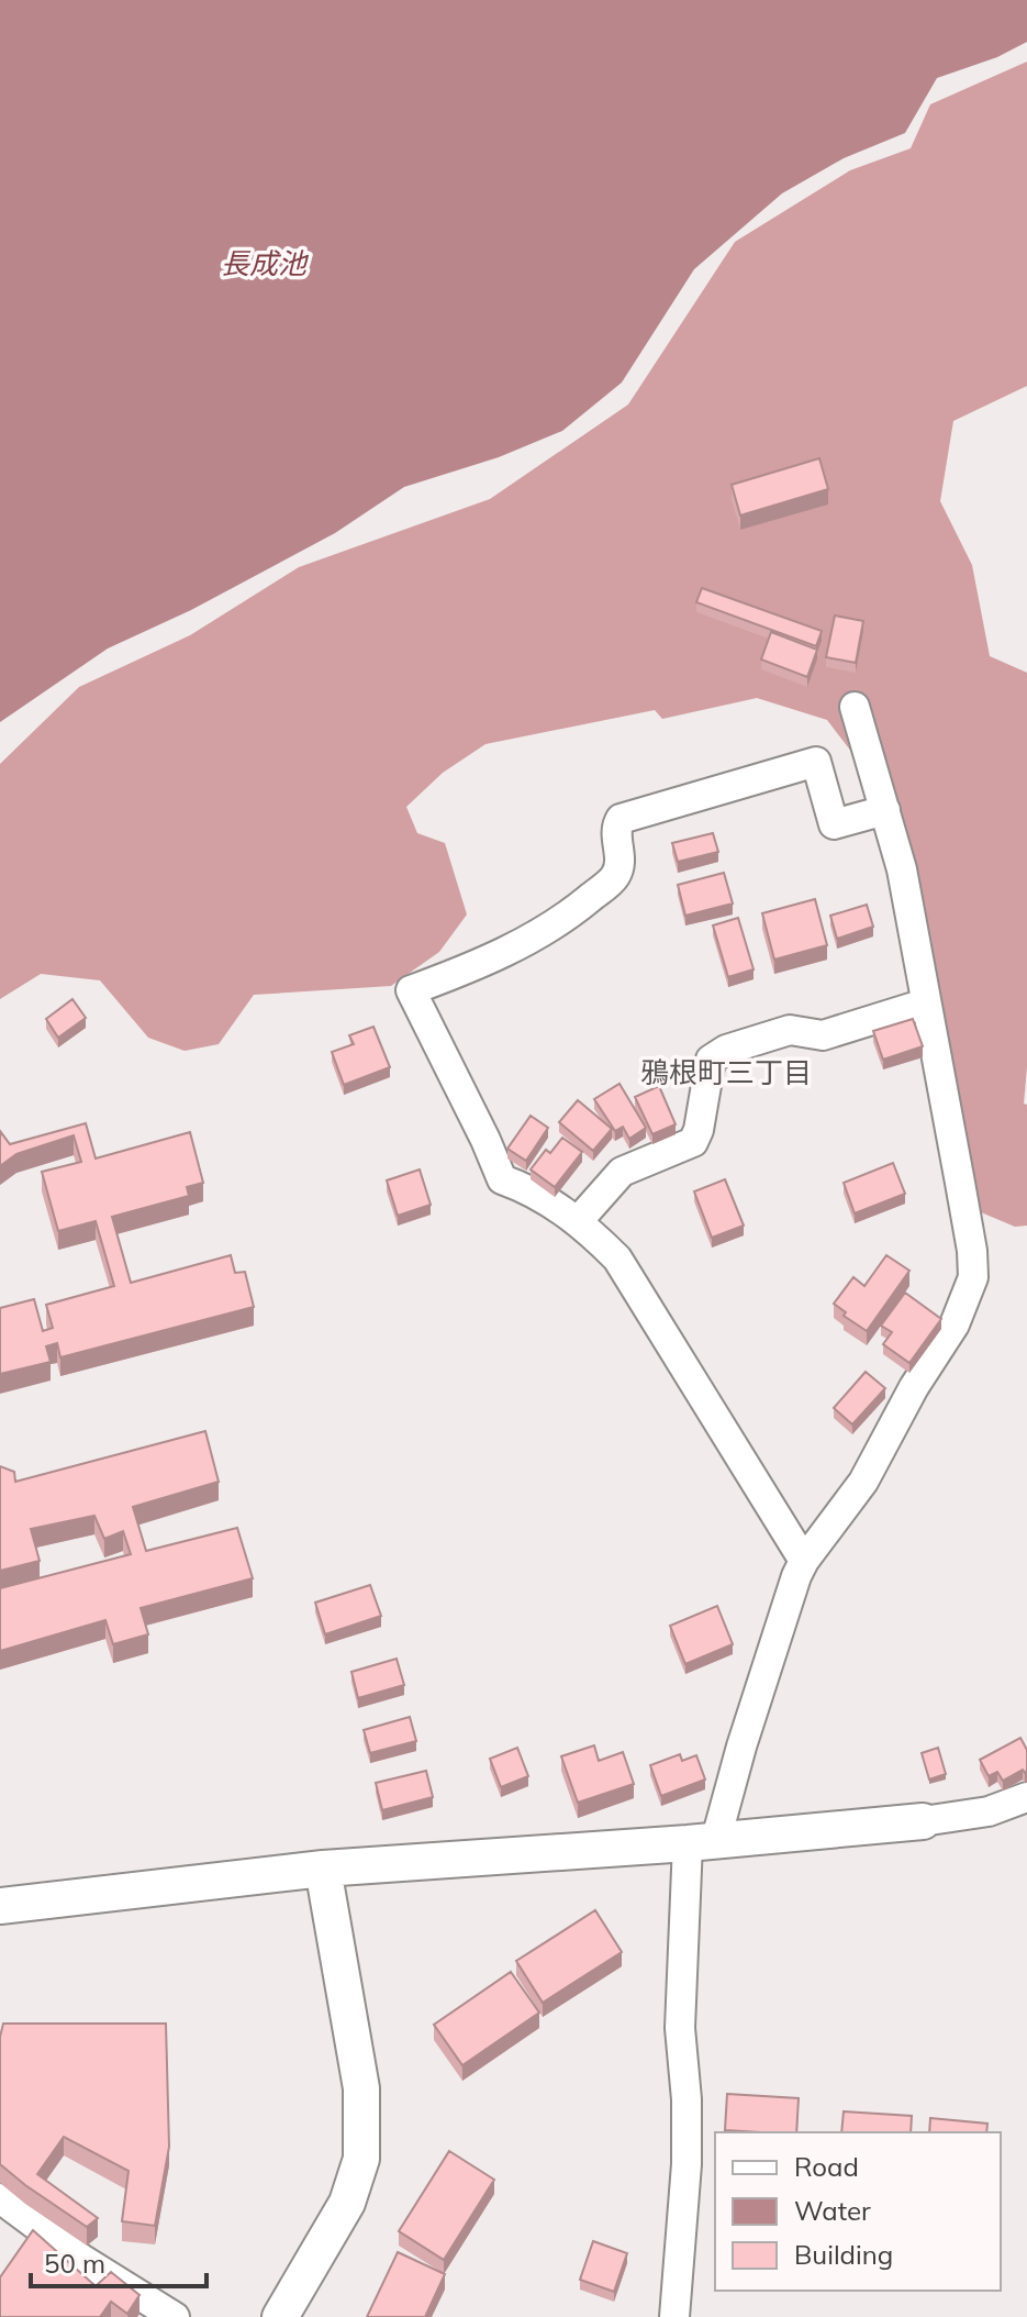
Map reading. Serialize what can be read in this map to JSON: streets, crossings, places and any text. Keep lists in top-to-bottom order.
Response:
{
  "districts": ["鴉根町三丁目"],
  "water": ["長成池"],
  "legend": ["Road", "Water", "Building"],
  "scale_bar": "50 m"
}
